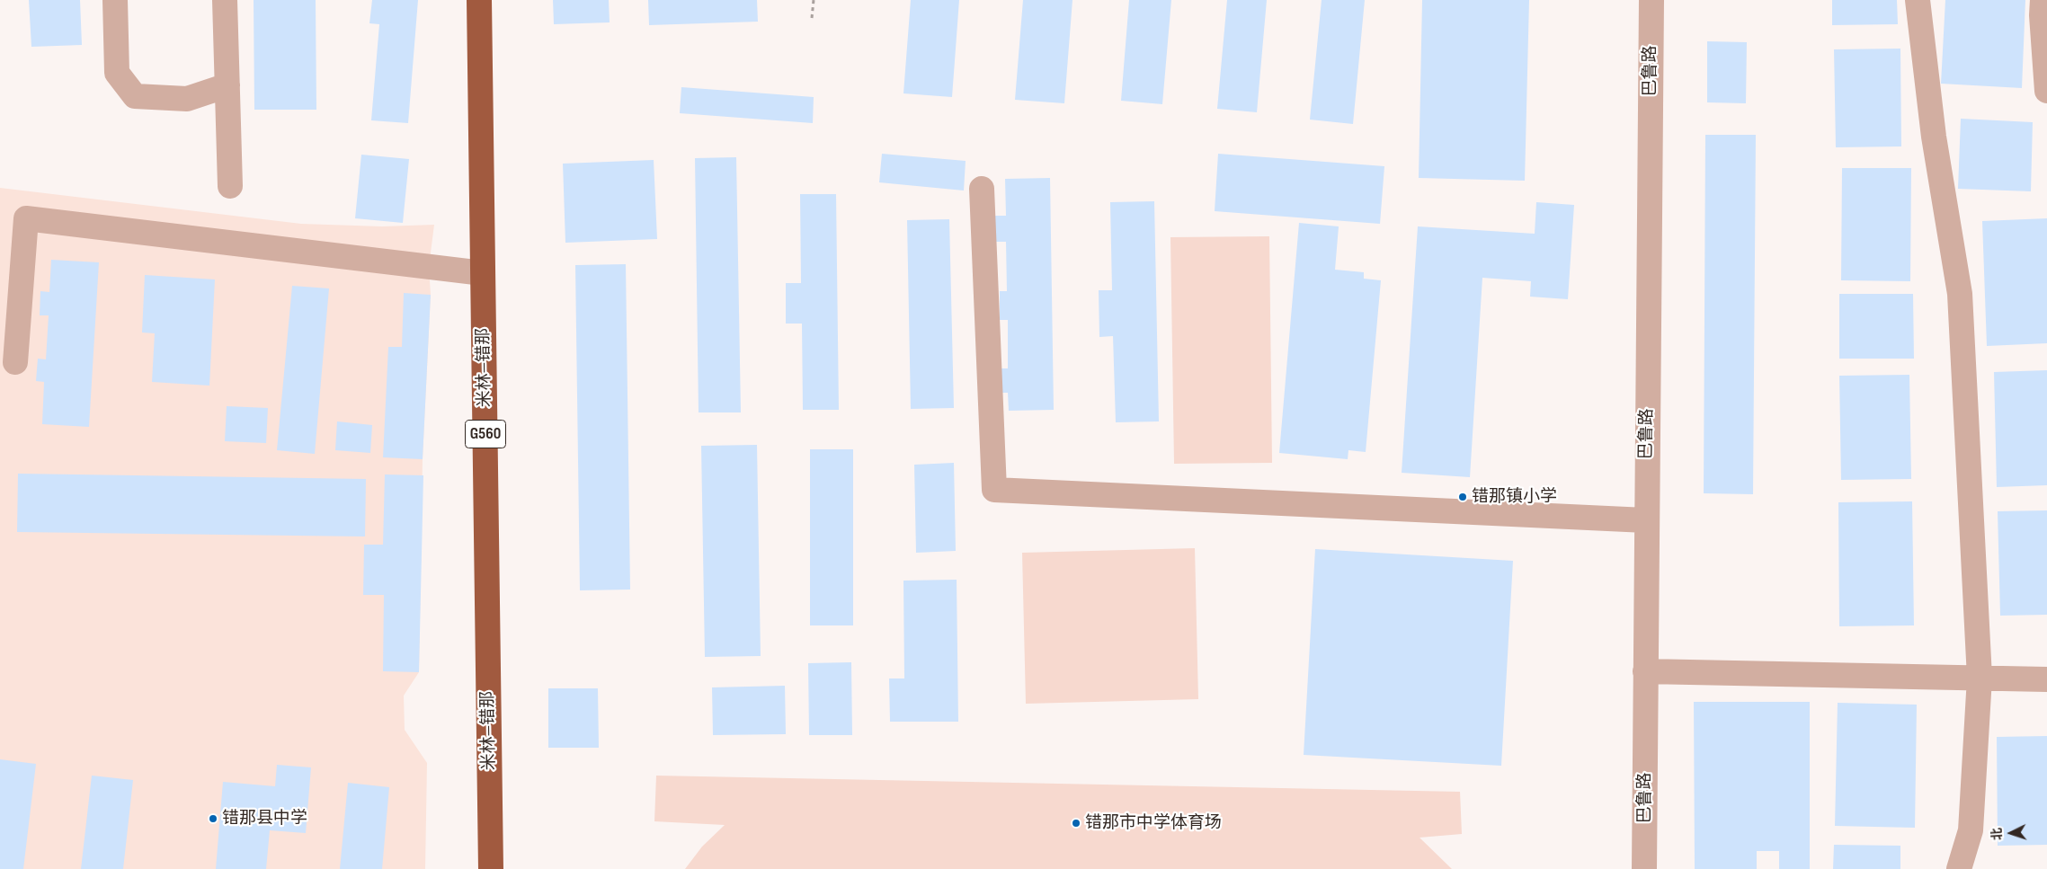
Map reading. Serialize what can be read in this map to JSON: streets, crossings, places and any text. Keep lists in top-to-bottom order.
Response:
{
  "streets": {
    "highway": ["米林—错那", "G560"],
    "street": ["巴鲁路"]
  },
  "places": ["错那镇小学", "错那县中学", "错那市中学体育场"],
  "north": "left"
}
